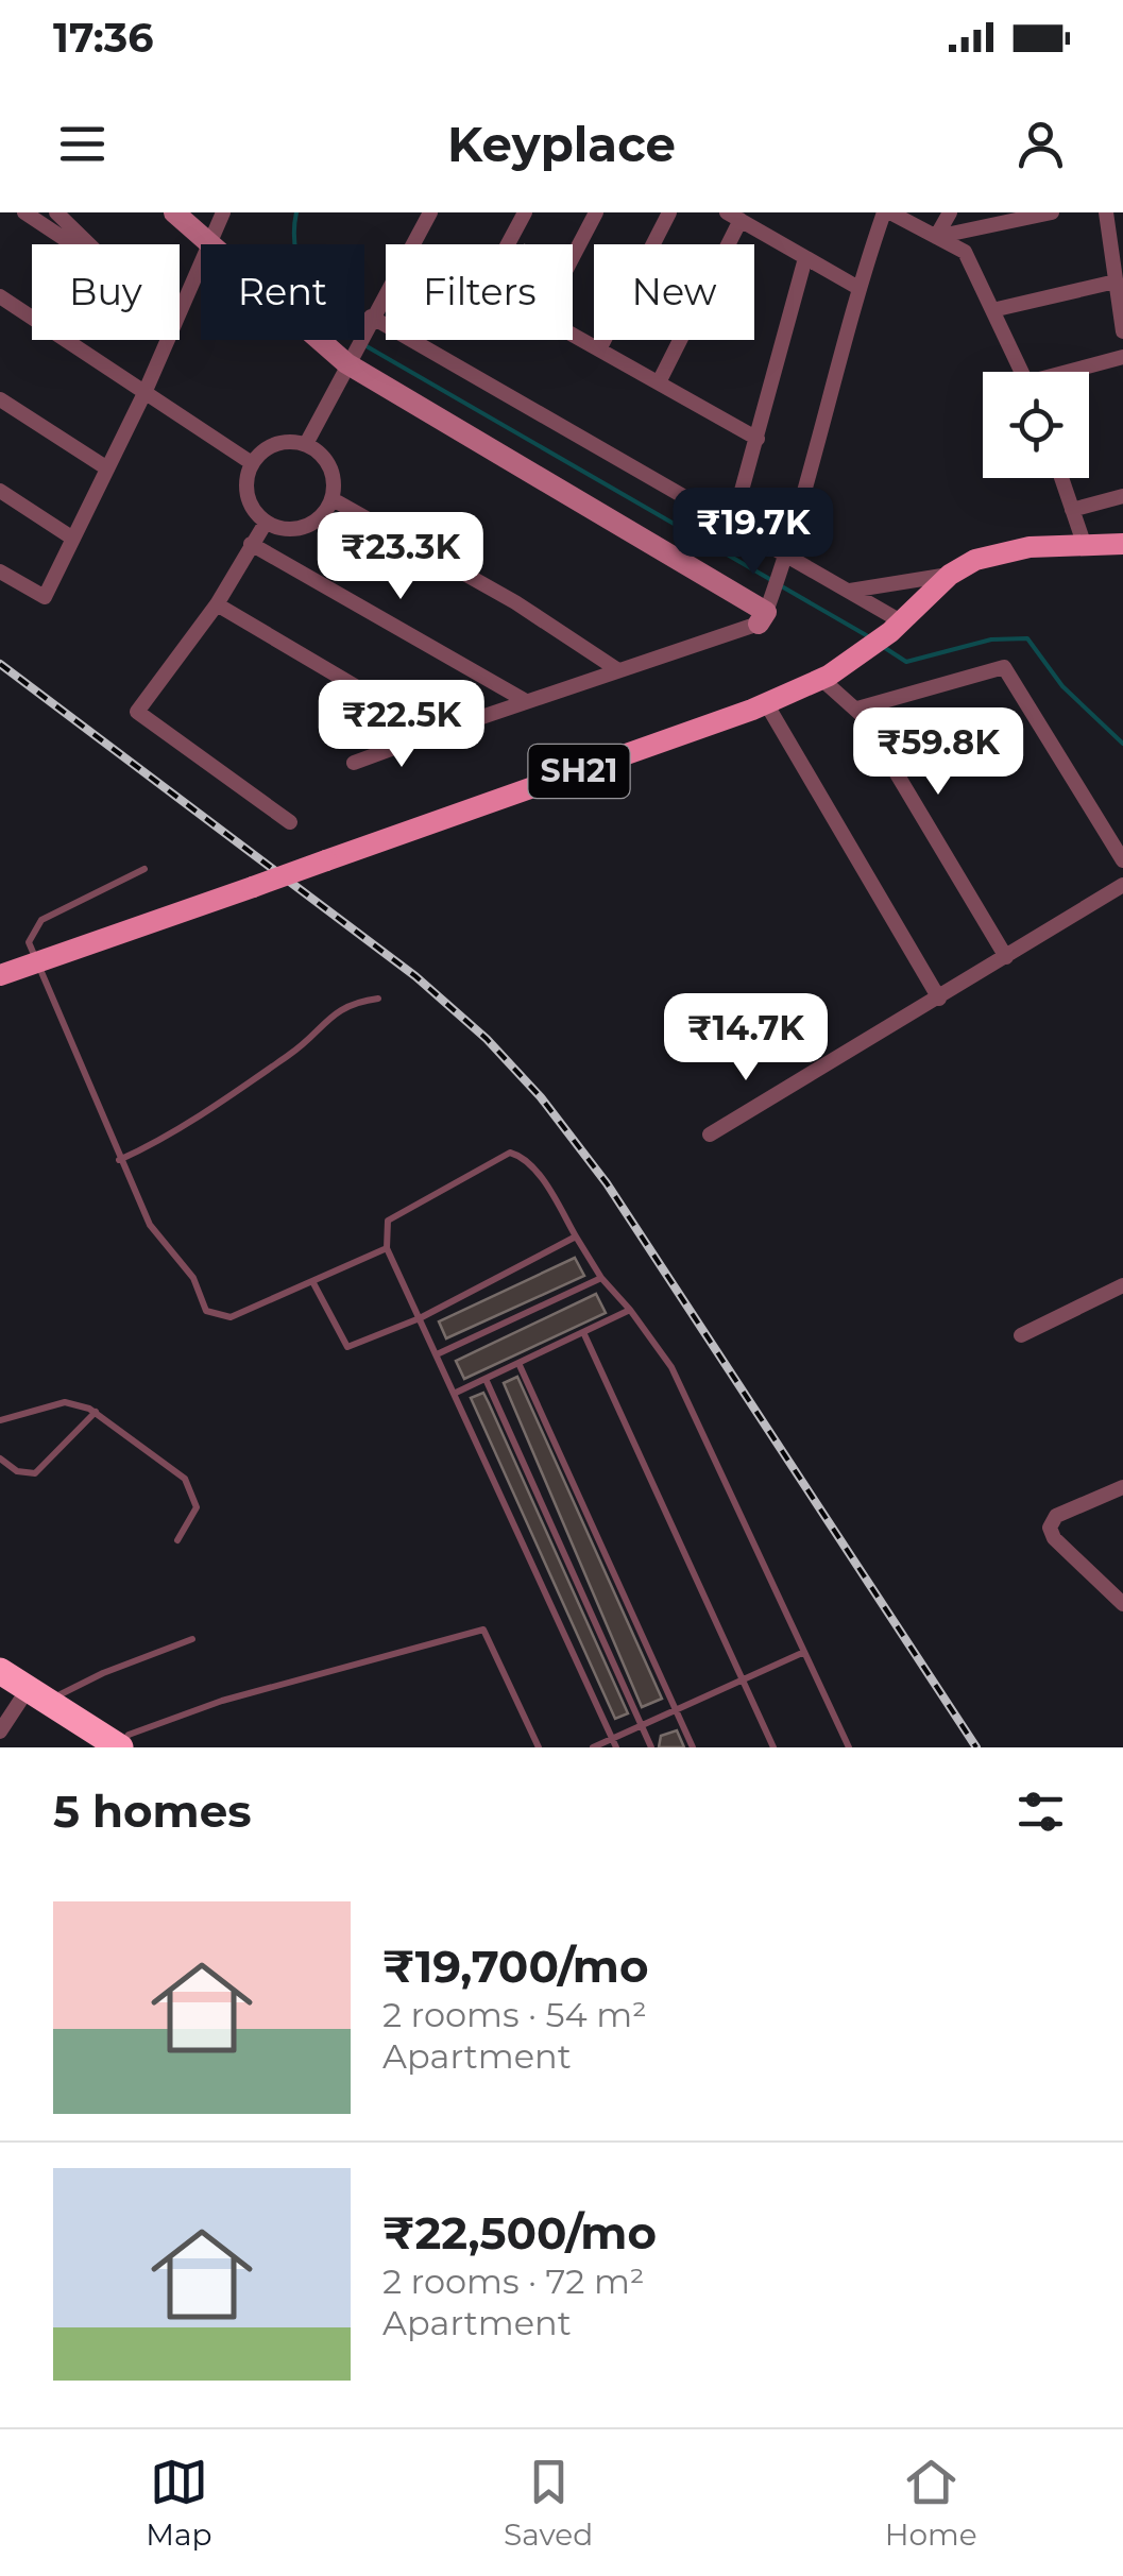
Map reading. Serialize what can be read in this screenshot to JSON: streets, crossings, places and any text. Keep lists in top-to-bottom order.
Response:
{
  "streets": {
    "main road": ["SH21"]
  },
  "page": {
    "status": "17:36",
    "header": "Keyplace",
    "chip": [
      "Buy",
      "Rent",
      "Filters",
      "New"
    ],
    "price": [
      "₹19.7K",
      "₹23.3K",
      "₹22.5K",
      "₹59.8K",
      "₹14.7K"
    ],
    "heading": "5 homes",
    "list": [
      {
        "name": "₹19,700/mo",
        "note": "2 rooms · 54 m² · Apartment"
      },
      {
        "name": "₹22,500/mo",
        "note": "2 rooms · 72 m² · Apartment"
      }
    ],
    "tabs": ["Map", "Saved", "Home"]
  }
}
